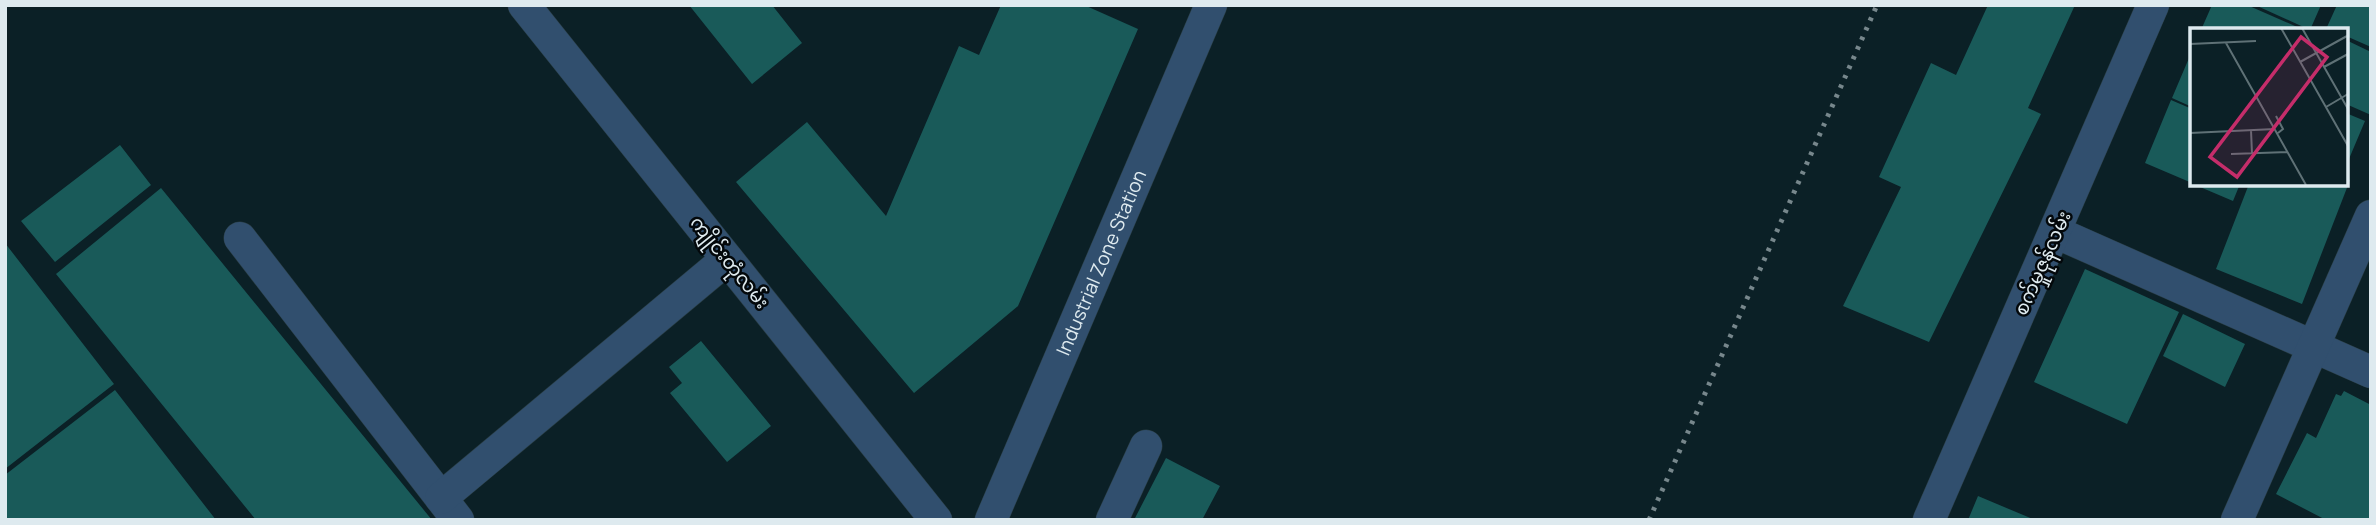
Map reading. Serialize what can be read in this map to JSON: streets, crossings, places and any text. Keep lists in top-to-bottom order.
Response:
{
  "streets": {
    "street": ["ကျိုင်းတုံလမ်း", "Industrial Zone Station", "စက်မှုဇုန်လမ်း"]
  }
}
